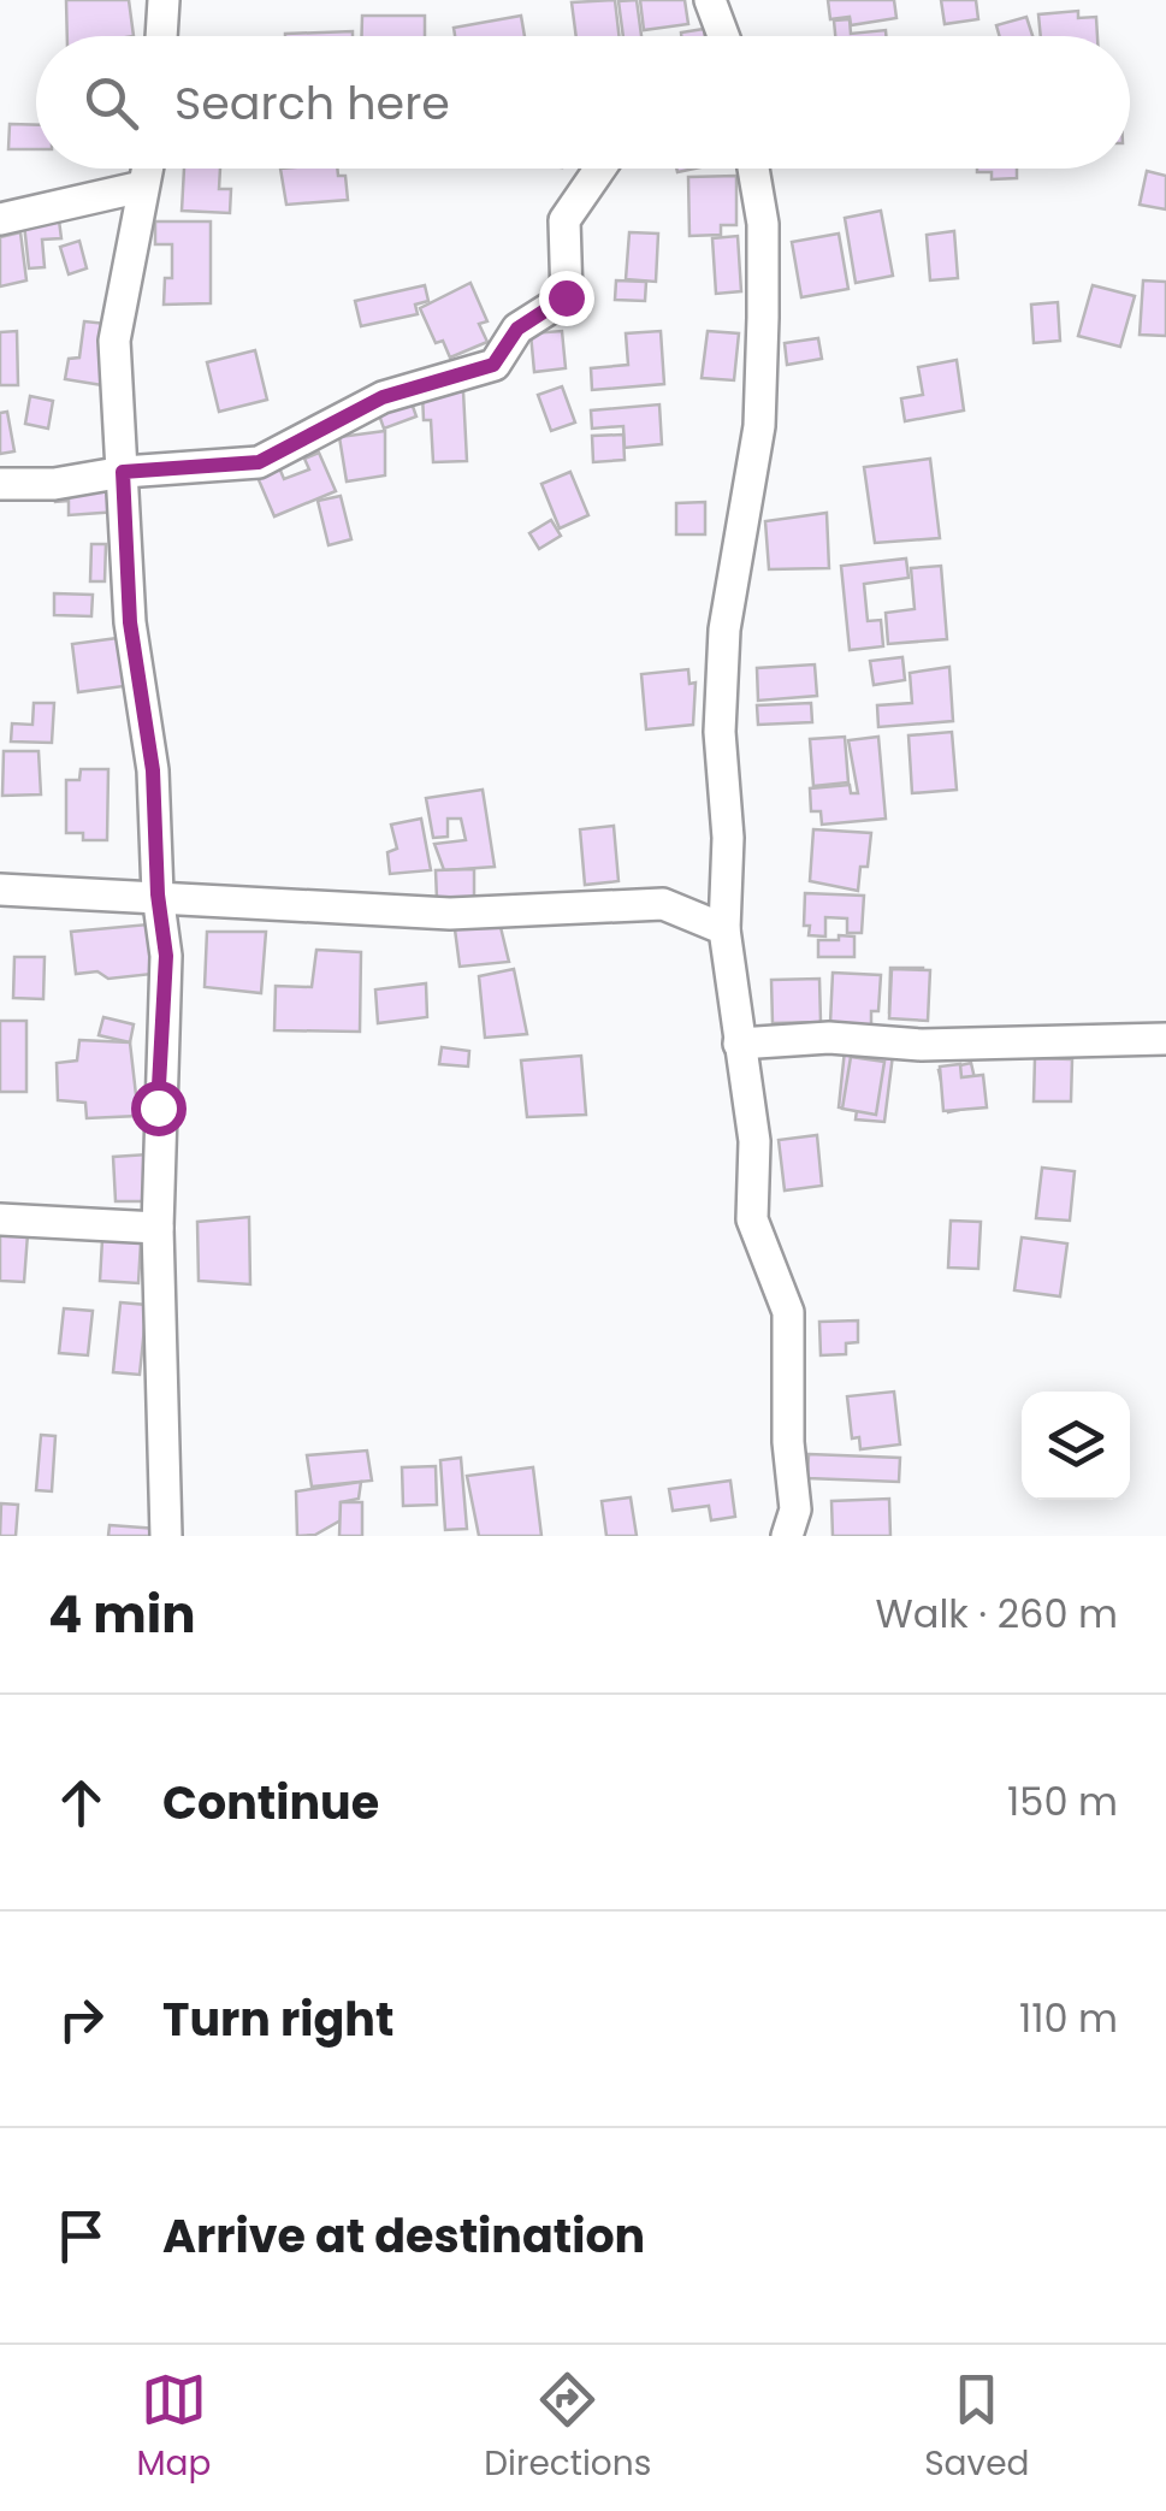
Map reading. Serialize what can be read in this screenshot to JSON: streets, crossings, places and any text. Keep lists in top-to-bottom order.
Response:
{
  "page": {
    "search": "Search here",
    "heading": ["4 min", "Walk · 260 m"],
    "list": [
      ["Continue", "150 m"],
      ["Turn right", "110 m"],
      "Arrive at destination"
    ],
    "nav": ["Map", "Directions", "Saved"]
  }
}
